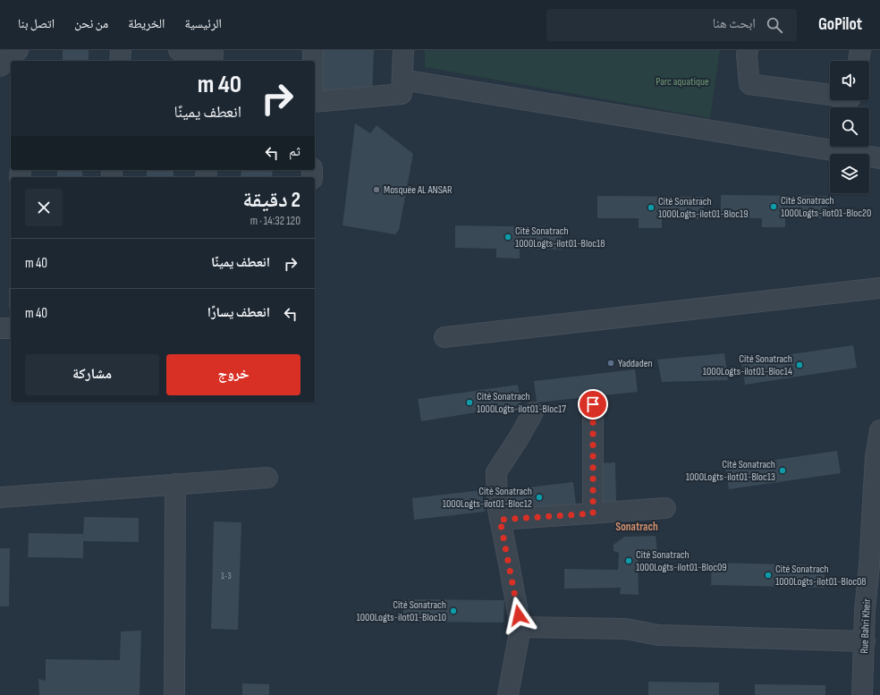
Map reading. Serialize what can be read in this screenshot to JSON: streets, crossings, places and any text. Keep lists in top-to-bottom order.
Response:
{
  "streets": {
    "street": ["Rue Bahri Kheir"]
  },
  "districts": ["Sonatrach"],
  "parks": ["Parc aquatique"],
  "places": [
    "Mosquée AL ANSAR",
    "Cité Sonatrach 1000Logts-ilot01-Bloc20",
    "Cité Sonatrach 1000Logts-ilot01-Bloc19",
    "Cité Sonatrach 1000Logts-ilot01-Bloc18",
    "Yaddaden",
    "Cité Sonatrach 1000Logts-ilot01-Bloc14",
    "Cité Sonatrach 1000Logts-ilot01-Bloc17",
    "Cité Sonatrach 1000Logts-ilot01-Bloc13",
    "Cité Sonatrach 1000Logts-ilot01-Bloc12",
    "Cité Sonatrach 1000Logts-ilot01-Bloc09",
    "Cité Sonatrach 1000Logts-ilot01-Bloc08",
    "Cité Sonatrach 1000Logts-ilot01-Bloc10"
  ],
  "house_numbers": ["1-3"],
  "page": {
    "header": "GoPilot",
    "search": "ابحث هنا",
    "nav": [
      "الرئيسية",
      "الخريطة",
      "من نحن",
      "اتصل بنا"
    ],
    "turn": ["40 m", "انعطف يمينًا"],
    "then": "ثم",
    "heading": ["2 دقيقة", "120 m · 14:32"],
    "list": [
      {
        "name": "انعطف يمينًا",
        "value": "40 m"
      },
      {
        "name": "انعطف يسارًا",
        "value": "40 m"
      }
    ],
    "buttons": ["خروج", "مشاركة"]
  }
}
